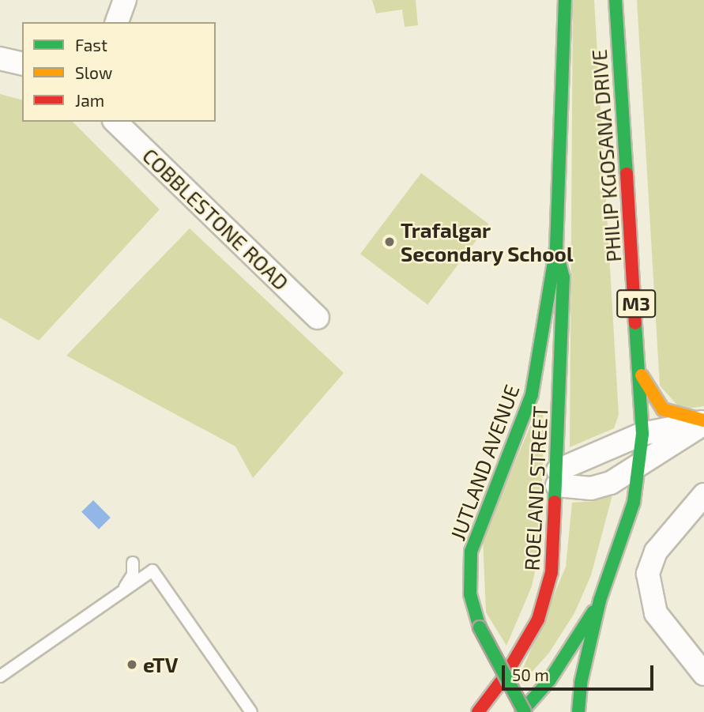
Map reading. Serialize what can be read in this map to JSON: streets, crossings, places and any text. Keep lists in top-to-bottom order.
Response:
{
  "streets": {
    "main road": [
      "PHILIP KGOSANA DRIVE",
      "M3",
      "JUTLAND AVENUE",
      "ROELAND STREET"
    ],
    "street": ["COBBLESTONE ROAD"]
  },
  "crossings": [
    ["PHILIP KGOSANA DRIVE", "M3"],
    ["PHILIP KGOSANA DRIVE", "JUTLAND AVENUE"],
    ["PHILIP KGOSANA DRIVE", "ROELAND STREET"],
    ["JUTLAND AVENUE", "ROELAND STREET"]
  ],
  "places": ["Trafalgar Secondary School", "eTV"],
  "legend": ["Fast", "Slow", "Jam"],
  "scale_bar": "50 m"
}
